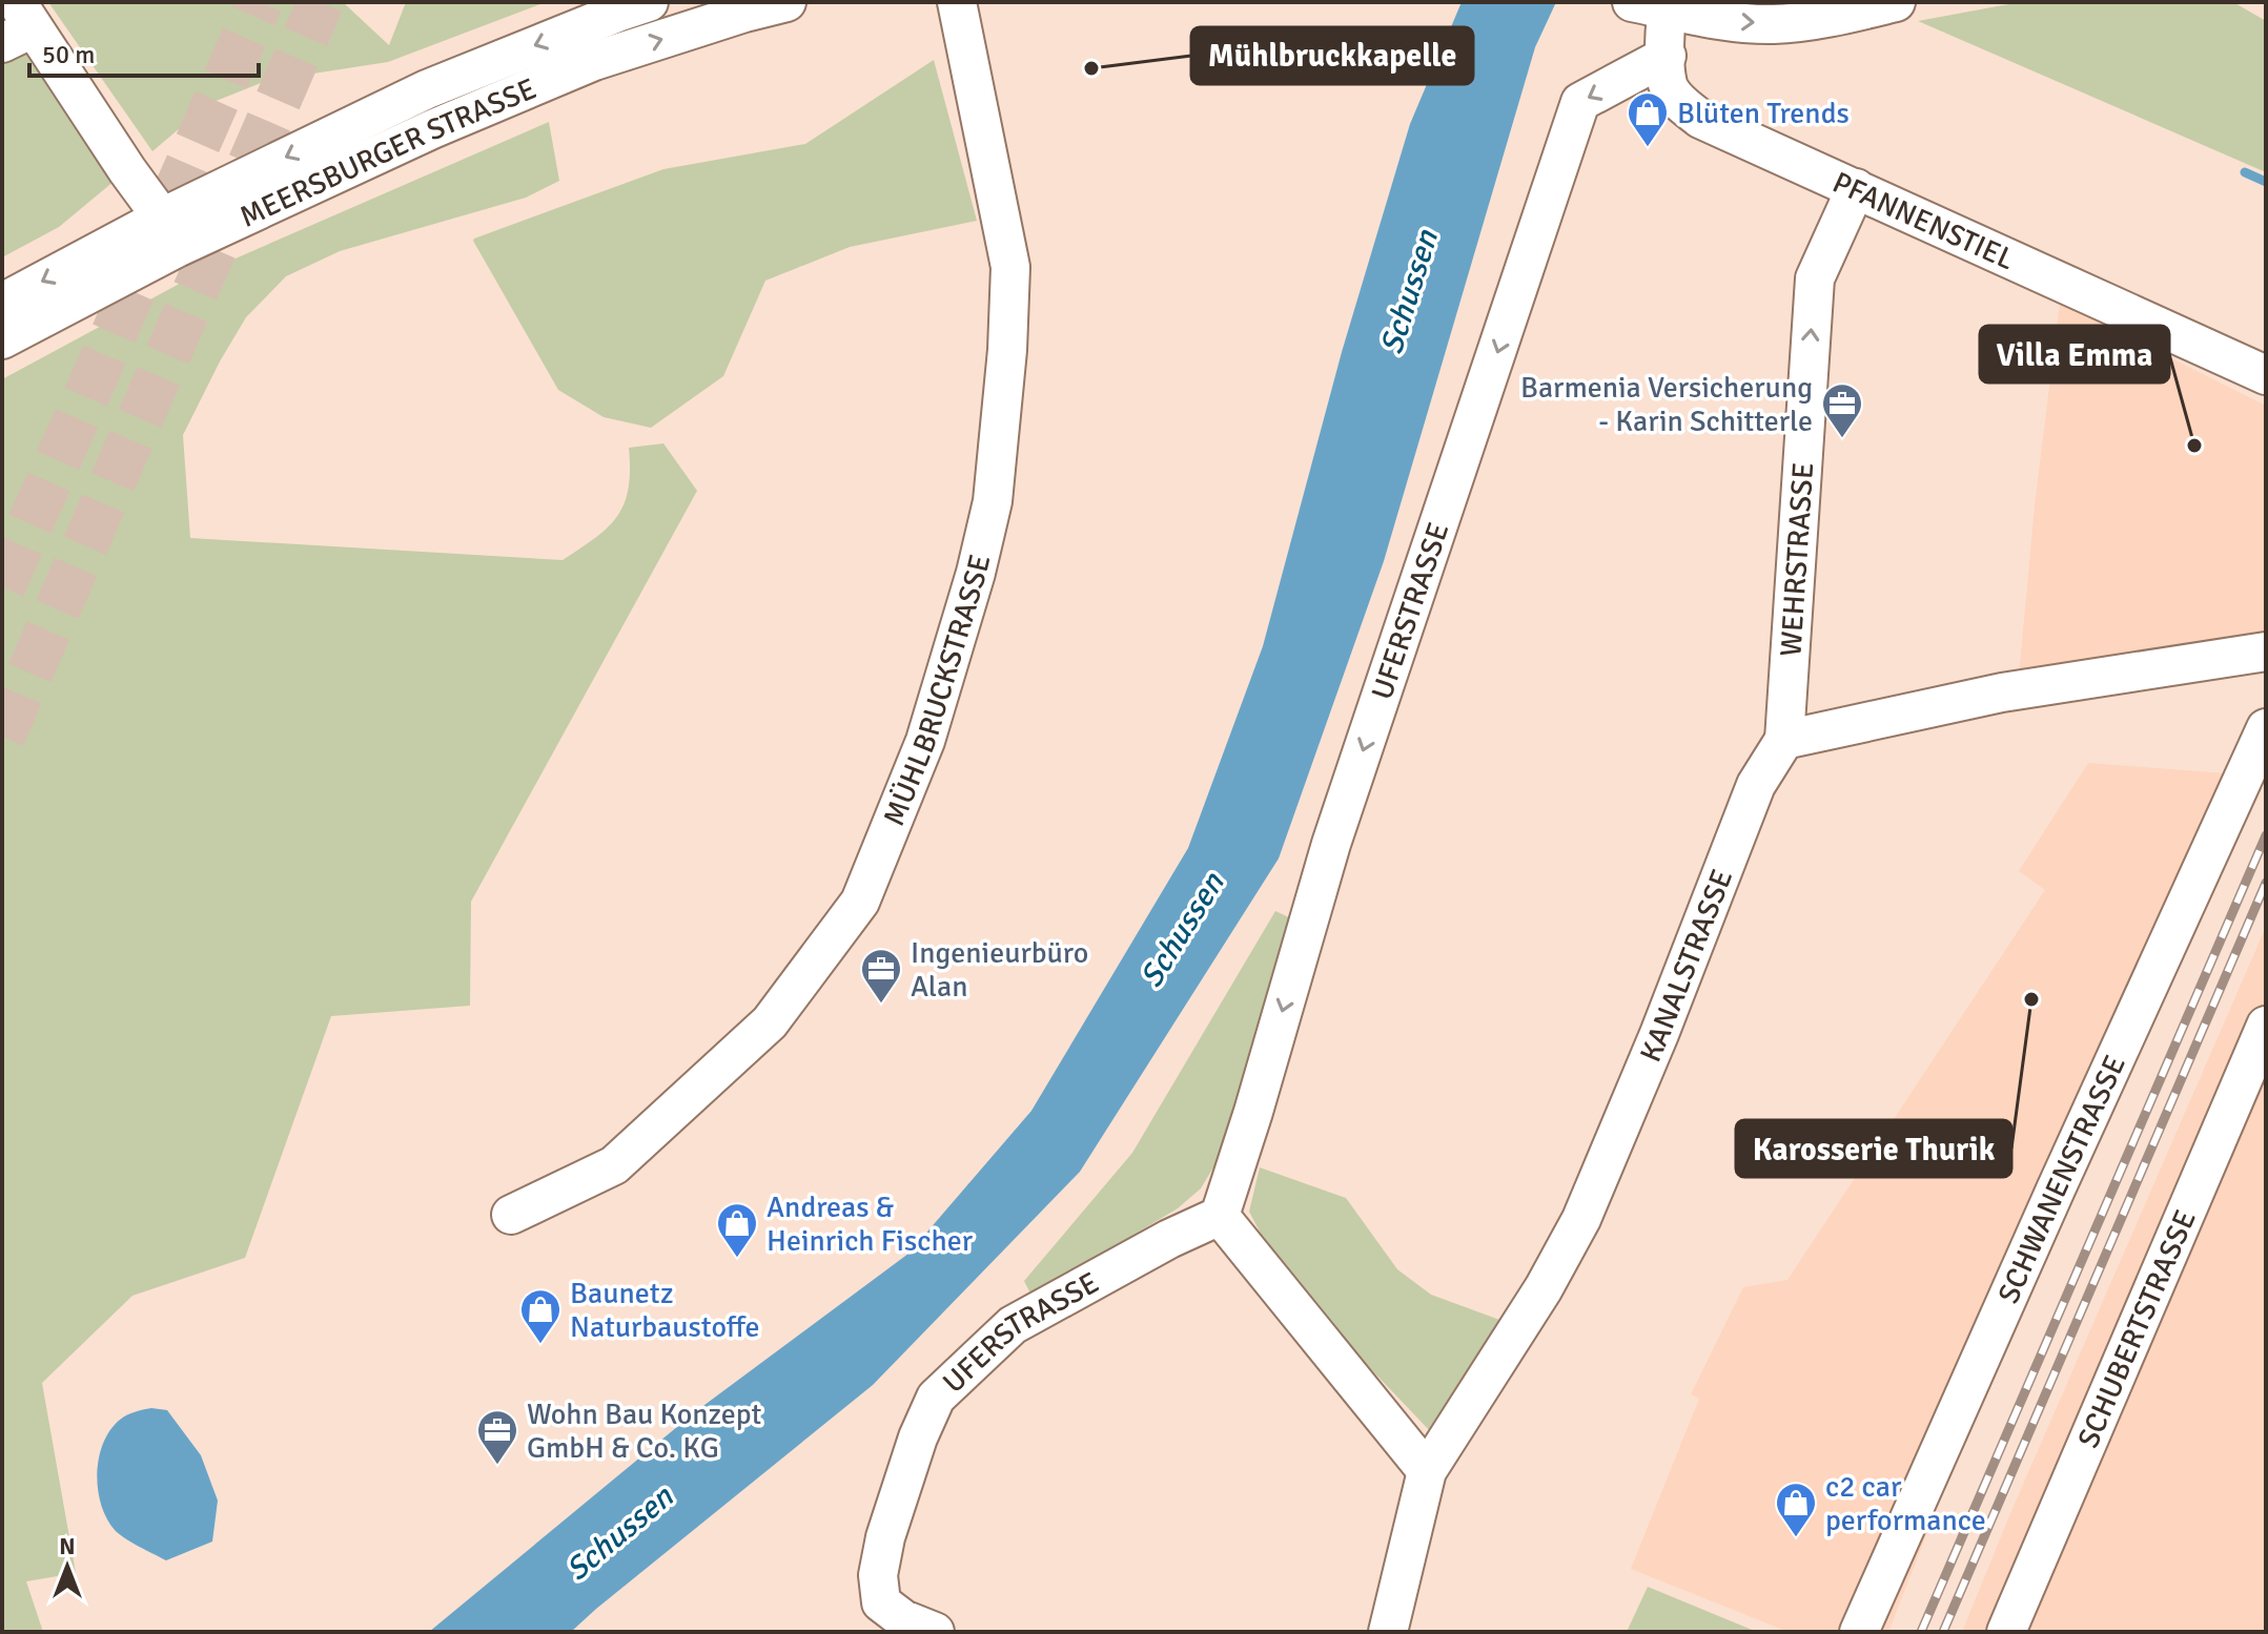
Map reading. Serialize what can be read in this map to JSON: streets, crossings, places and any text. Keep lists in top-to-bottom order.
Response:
{
  "streets": {
    "street": [
      "MEERSBURGER STRASSE",
      "PFANNENSTIEL",
      "WEHRSTRASSE",
      "UFERSTRASSE",
      "MÜHLBRUCKSTRASSE",
      "KANALSTRASSE",
      "SCHWANENSTRASSE",
      "SCHUBERTSTRASSE"
    ]
  },
  "crossings": [
    ["PFANNENSTIEL", "WEHRSTRASSE"],
    ["PFANNENSTIEL", "UFERSTRASSE"],
    ["WEHRSTRASSE", "KANALSTRASSE"]
  ],
  "one_way": ["WEHRSTRASSE", "UFERSTRASSE"],
  "water": ["Schussen"],
  "places": {
    "other": ["Mühlbruckkapelle", "Villa Emma", "Karosserie Thurik"],
    "shop": [
      "Blüten Trends",
      "Andreas & Heinrich Fischer",
      "Baunetz Naturbaustoffe",
      "c2 car performance"
    ],
    "office": ["Barmenia Versicherung - Karin Schitterle", "Ingenieurbüro Alan", "Wohn Bau Konzept GmbH & Co. KG"]
  },
  "scale_bar": "50 m",
  "north": "top"
}
